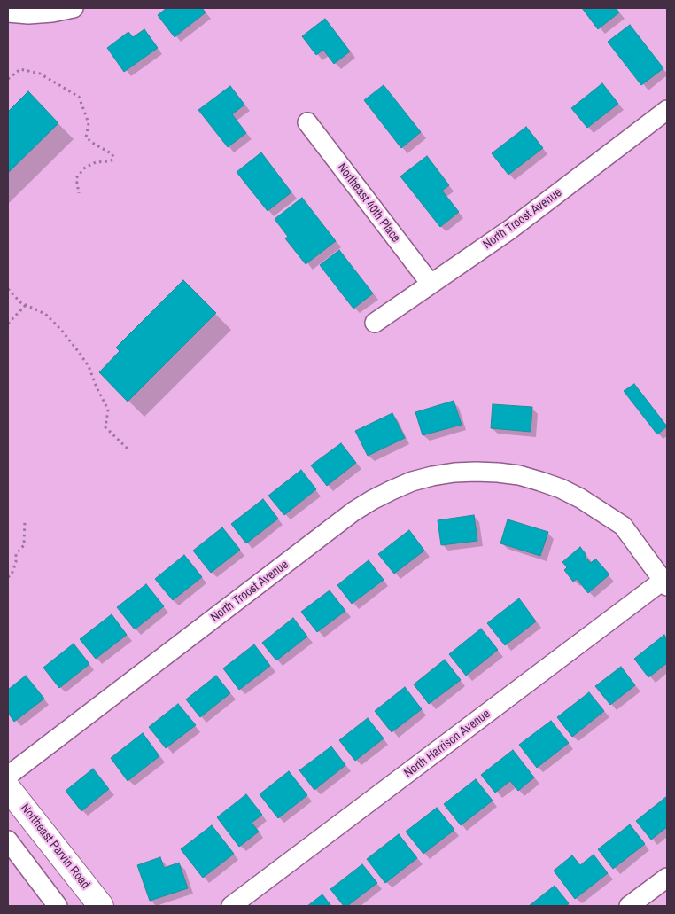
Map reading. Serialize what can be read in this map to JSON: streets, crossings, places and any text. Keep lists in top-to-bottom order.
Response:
{
  "streets": {
    "main road": ["Northeast Parvin Road"],
    "street": ["Northeast 40th Place", "North Troost Avenue", "North Harrison Avenue"]
  },
  "crossings": [
    ["Northeast 40th Place", "North Troost Avenue"],
    ["North Troost Avenue", "North Harrison Avenue"]
  ]
}
